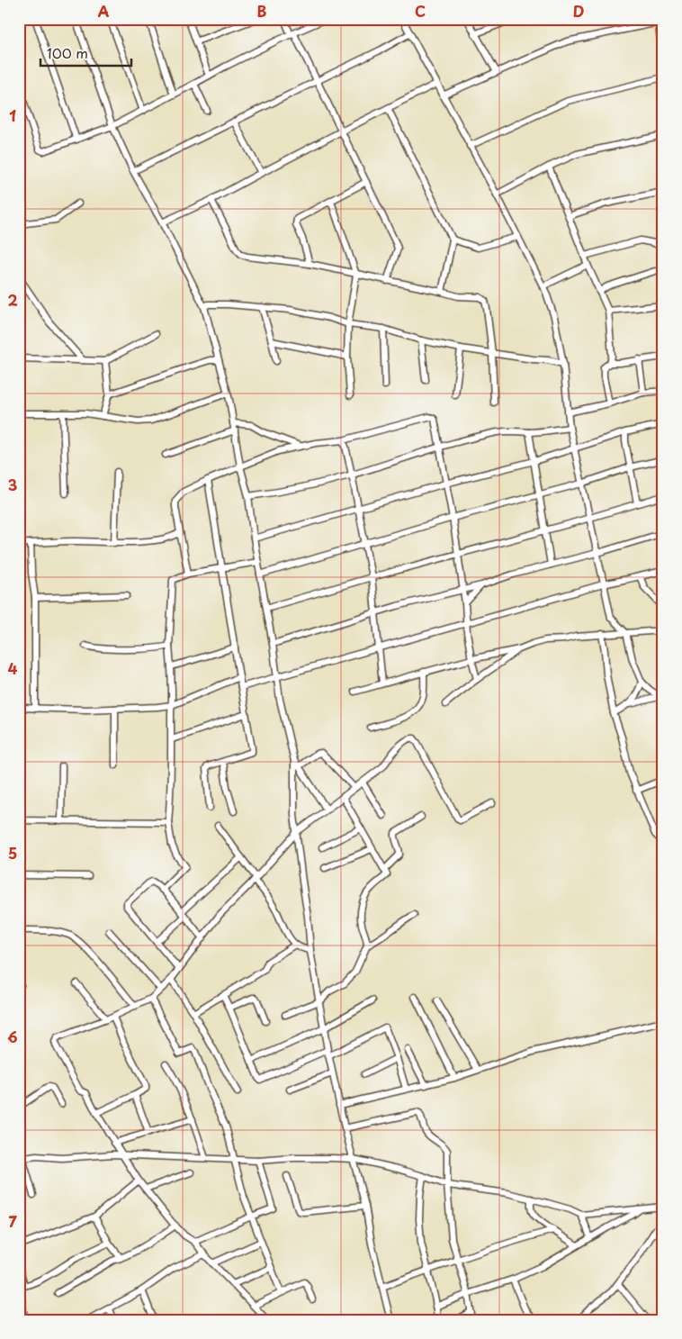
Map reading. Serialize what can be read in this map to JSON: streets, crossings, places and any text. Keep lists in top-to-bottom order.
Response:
{
  "scale_bar": "100 m",
  "grid": {
    "columns": [
      "A",
      "B",
      "C",
      "D"
    ],
    "rows": [
      "1",
      "2",
      "3",
      "4",
      "5",
      "6",
      "7"
    ]
  }
}
